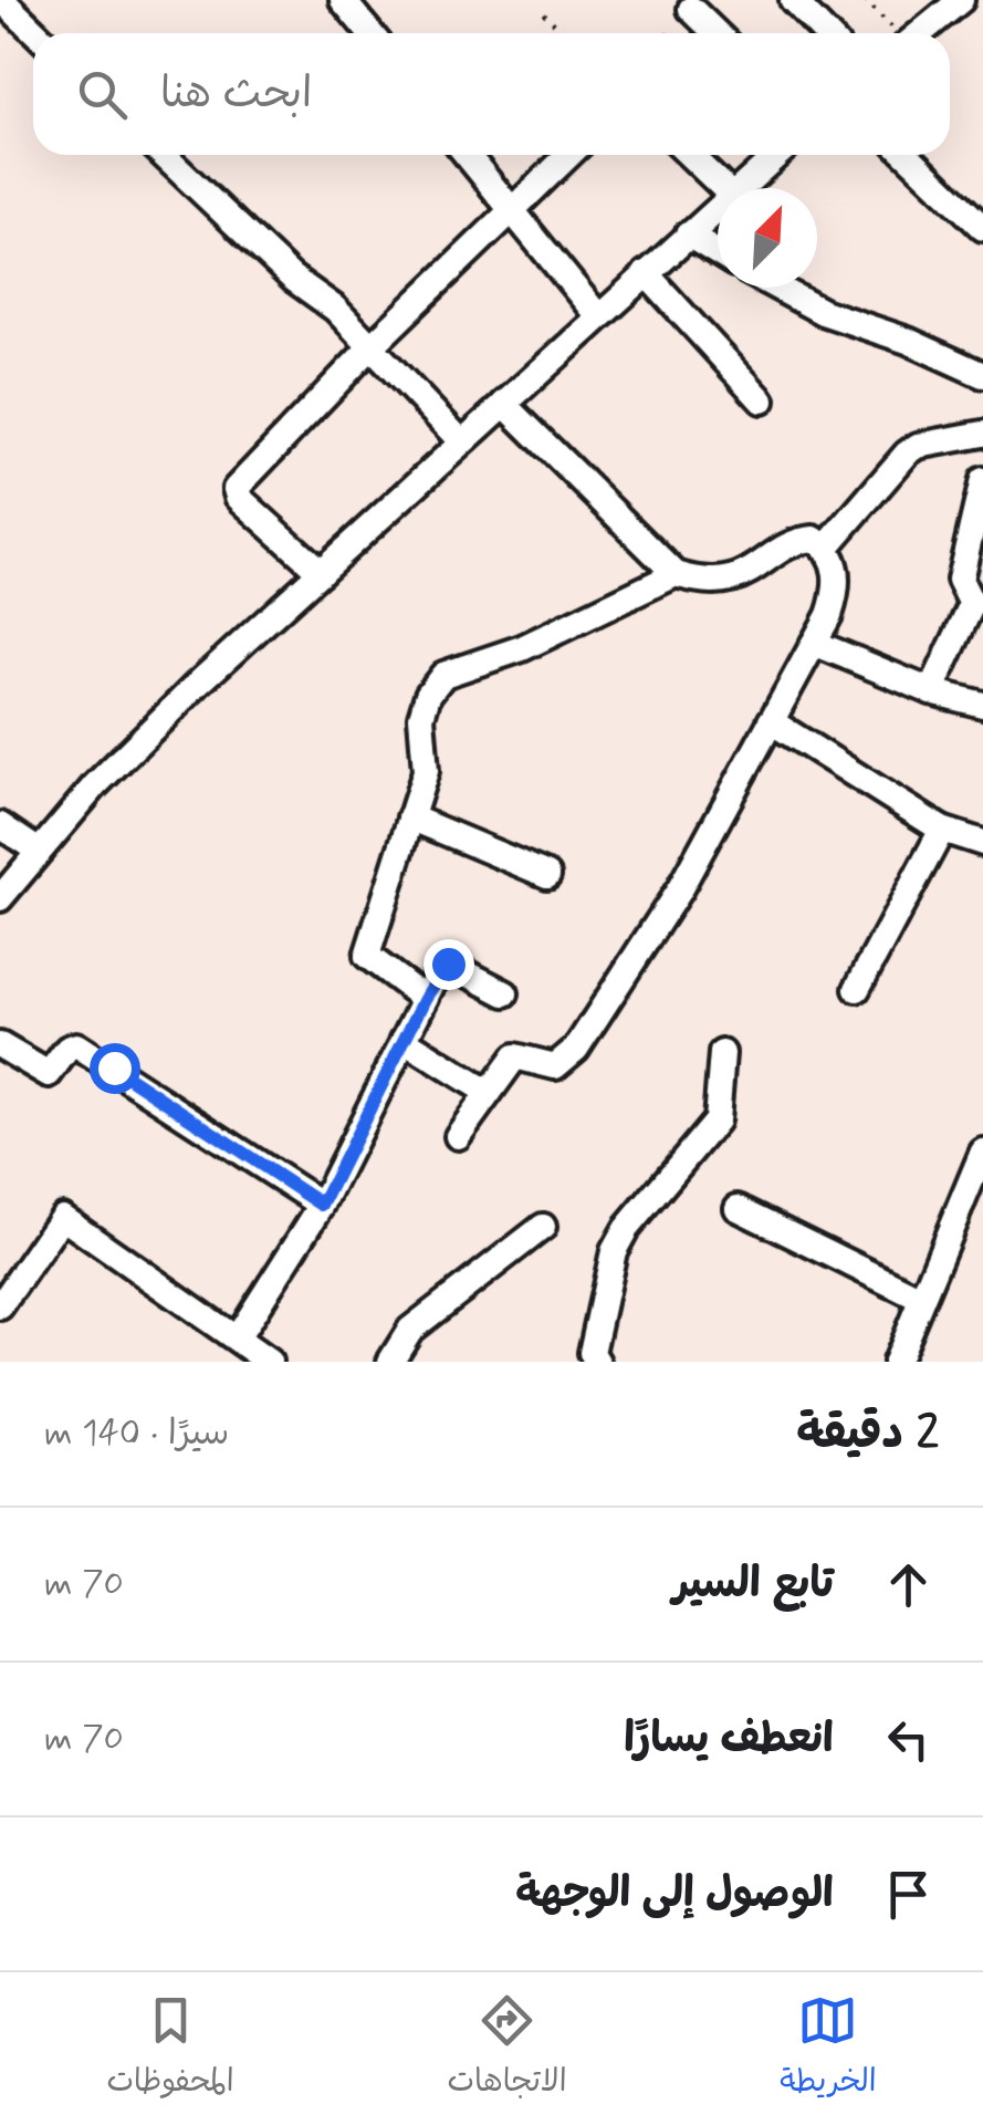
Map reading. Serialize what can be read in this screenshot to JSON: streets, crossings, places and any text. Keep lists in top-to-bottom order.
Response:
{
  "north": "top right",
  "page": {
    "search": "ابحث هنا",
    "heading": ["2 دقيقة", "سيرًا · 140 m"],
    "list": [
      ["تابع السير", "70 m"],
      ["انعطف يسارًا", "70 m"],
      "الوصول إلى الوجهة"
    ],
    "nav": ["الخريطة", "الاتجاهات", "المحفوظات"]
  }
}
